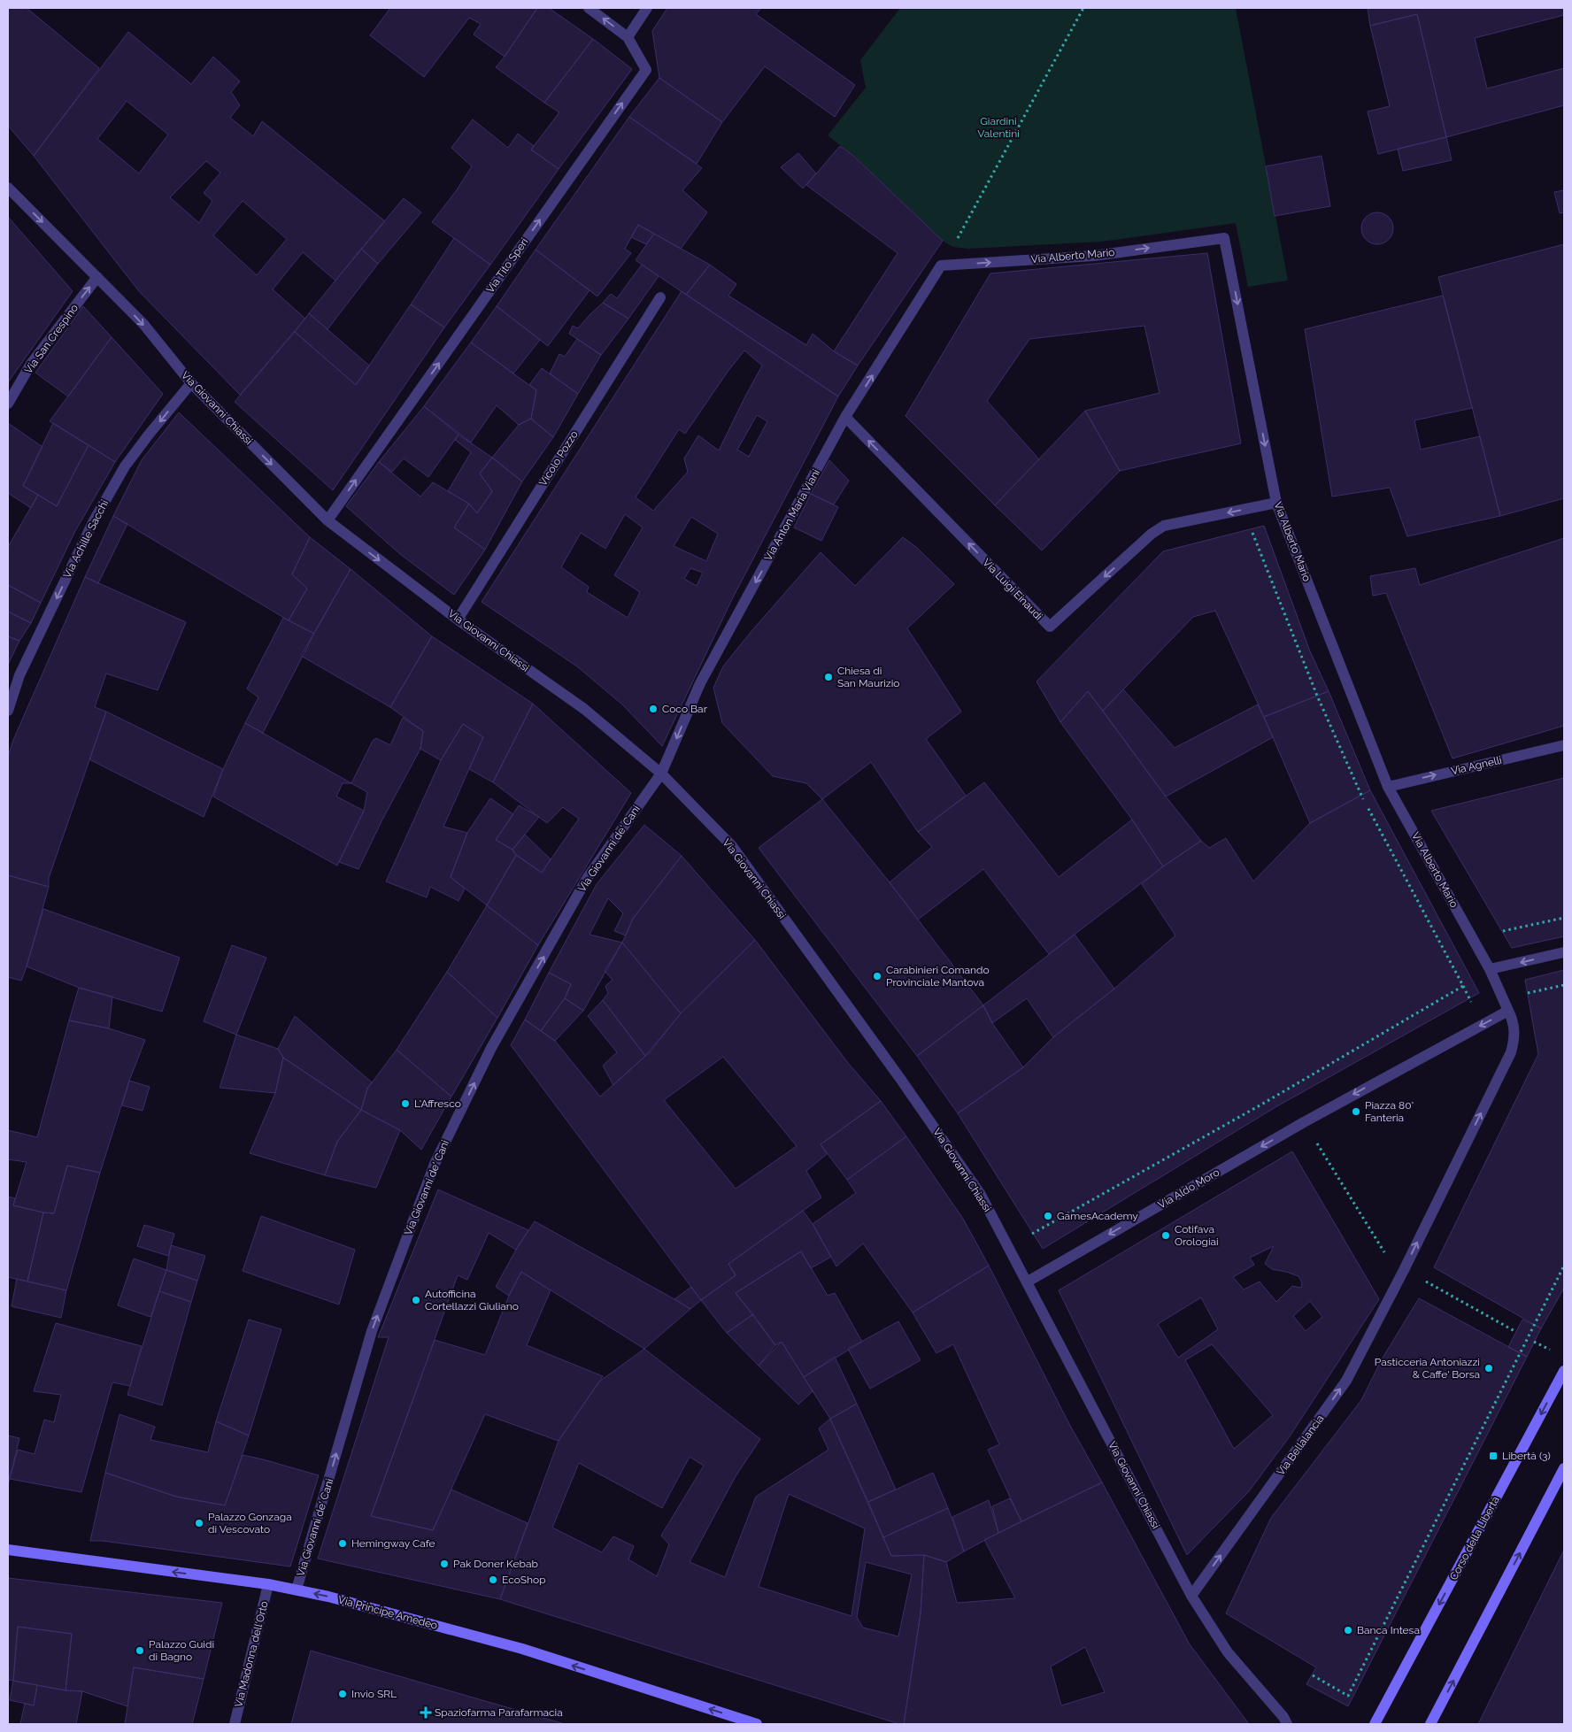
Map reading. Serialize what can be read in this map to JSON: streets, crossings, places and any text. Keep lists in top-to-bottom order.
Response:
{
  "streets": {
    "street": [
      "Via Alberto Mario",
      "Via Tito Speri",
      "Via San Crespino",
      "Via Giovanni Chiassi",
      "Vicolo Pozzo",
      "Via Anton Maria Viani",
      "Via Achille Sacchi",
      "Via Luigi Einaudi",
      "Via Agnelli",
      "Via Giovanni de' Cani",
      "Via Aldo Moro",
      "Via Bellalancia",
      "Corso della Libertà",
      "Via Principe Amedeo",
      "Via Madonna dell'Orto"
    ]
  },
  "crossings": [
    ["Via Alberto Mario", "Via Anton Maria Viani"],
    ["Via Alberto Mario", "Via Luigi Einaudi"],
    ["Via Alberto Mario", "Via Agnelli"],
    ["Via Alberto Mario", "Via Aldo Moro"],
    ["Via Alberto Mario", "Via Bellalancia"],
    ["Via Tito Speri", "Via Giovanni Chiassi"],
    ["Via San Crespino", "Via Giovanni Chiassi"],
    ["Via Giovanni Chiassi", "Vicolo Pozzo"],
    ["Via Giovanni Chiassi", "Via Anton Maria Viani"],
    ["Via Giovanni Chiassi", "Via Achille Sacchi"],
    ["Via Giovanni Chiassi", "Via Giovanni de' Cani"],
    ["Via Giovanni Chiassi", "Via Aldo Moro"],
    ["Via Giovanni Chiassi", "Via Bellalancia"],
    ["Via Anton Maria Viani", "Via Luigi Einaudi"],
    ["Via Anton Maria Viani", "Via Giovanni de' Cani"],
    ["Via Giovanni de' Cani", "Via Principe Amedeo"],
    ["Via Aldo Moro", "Via Bellalancia"],
    ["Via Principe Amedeo", "Via Madonna dell'Orto"]
  ],
  "one_way": [
    "Via Tito Speri",
    "Via San Crespino",
    "Via Achille Sacchi",
    "Via Agnelli",
    "Via Giovanni de' Cani",
    "Via Aldo Moro",
    "Via Bellalancia",
    "Via Principe Amedeo"
  ],
  "parks": ["Giardini Valentini"],
  "places": {
    "other": [
      "Chiesa di San Maurizio",
      "Coco Bar",
      "Carabinieri Comando Provinciale Mantova",
      "L'Affresco",
      "Piazza 80° Fanteria",
      "GamesAcademy",
      "Cotifava Orologiai",
      "Autofficina Cortellazzi Giuliano",
      "Pasticceria Antoniazzi & Caffe' Borsa",
      "Palazzo Gonzaga di Vescovato",
      "Hemingway Cafe",
      "Pak Doner Kebab",
      "EcoShop",
      "Banca Intesa",
      "Palazzo Guidi di Bagno",
      "Invio SRL"
    ],
    "transit": ["Libertà (3)"],
    "health": ["Spaziofarma Parafarmacia"]
  }
}
